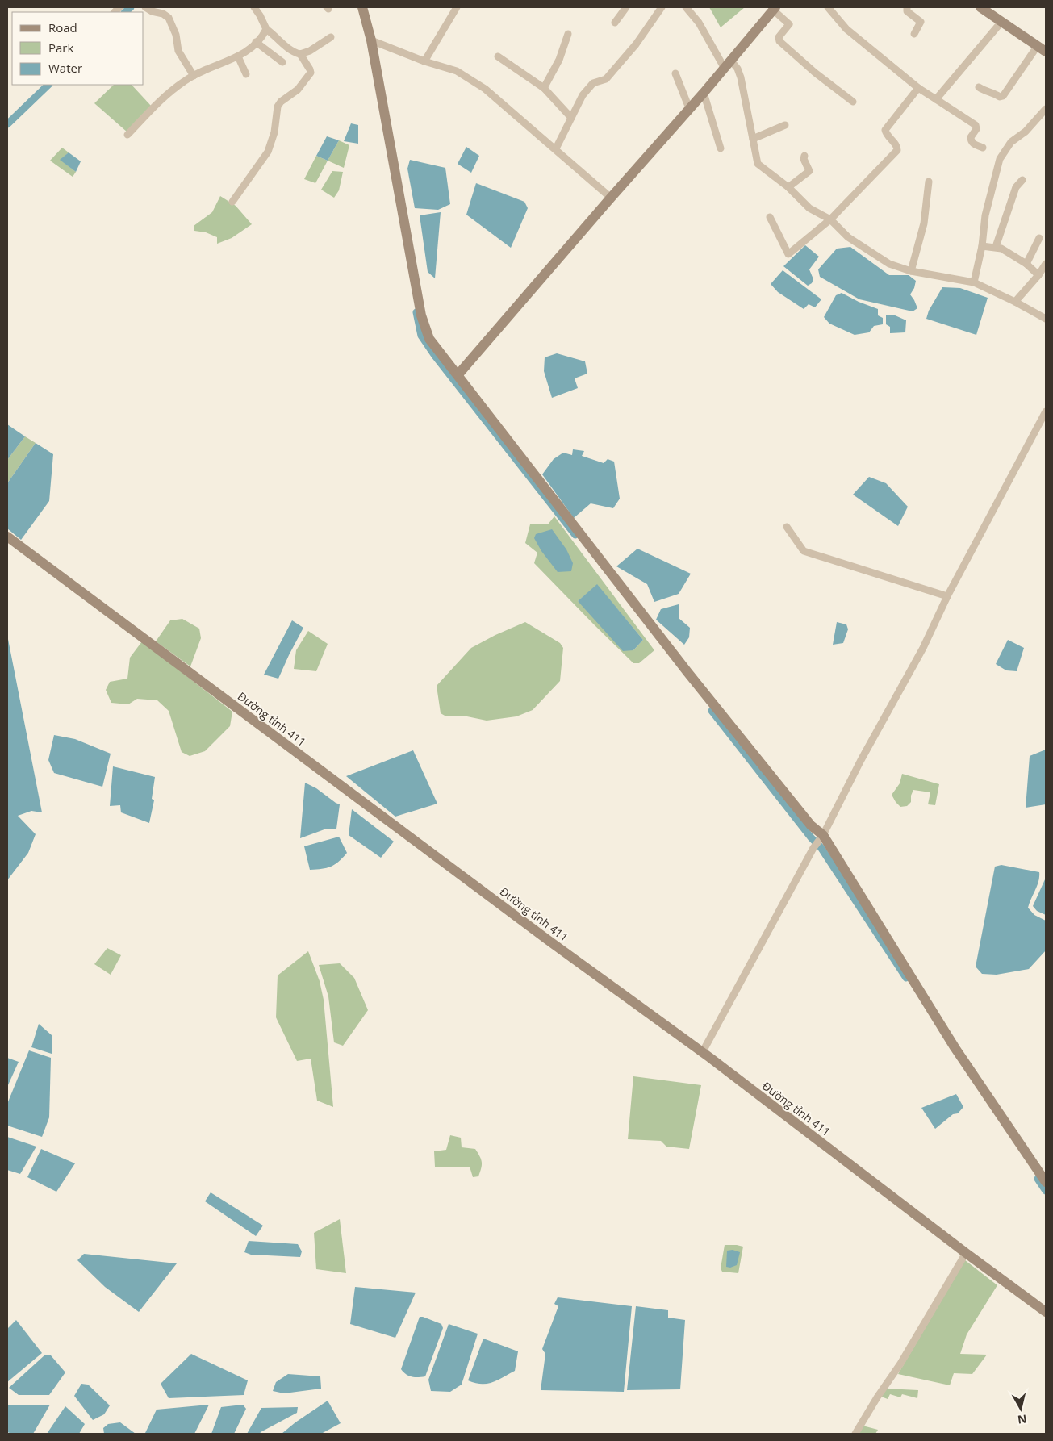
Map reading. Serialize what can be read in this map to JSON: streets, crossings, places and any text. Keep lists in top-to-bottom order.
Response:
{
  "streets": {
    "main road": ["Đường tỉnh 411"]
  },
  "legend": ["Road", "Park", "Water"],
  "north": "bottom"
}
